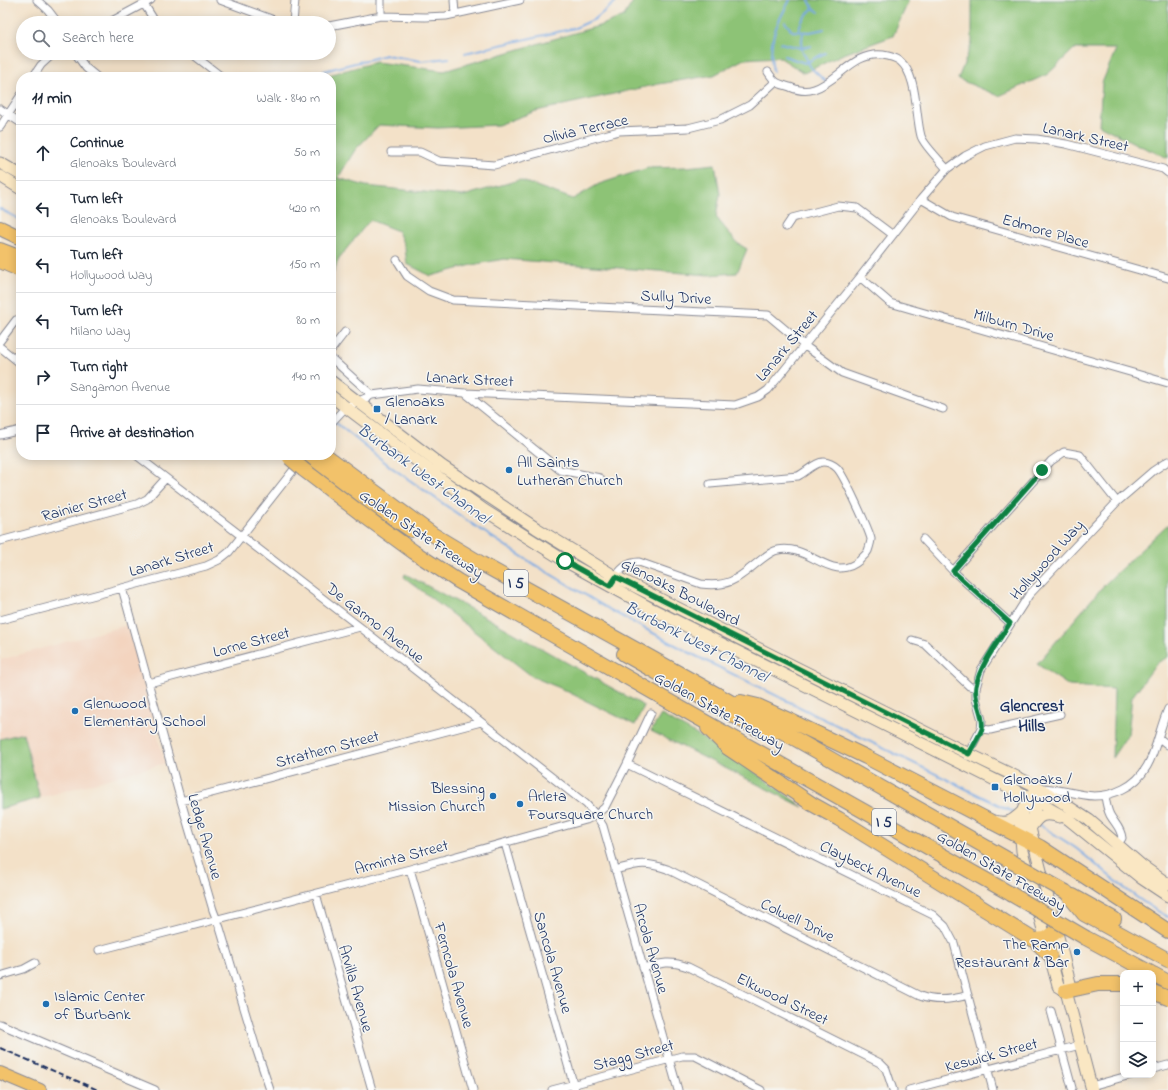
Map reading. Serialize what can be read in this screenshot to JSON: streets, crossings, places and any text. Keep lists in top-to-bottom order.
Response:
{
  "streets": {
    "highway": ["Golden State Freeway", "I 5"],
    "main road": ["Glenoaks Boulevard"],
    "street": [
      "Olivia Terrace",
      "Lanark Street",
      "Edmore Place",
      "Sully Drive",
      "Milburn Drive",
      "Rainier Street",
      "Hollywood Way",
      "De Garmo Avenue",
      "Lorne Street",
      "Strathern Street",
      "Ledge Avenue",
      "Arminta Street",
      "Claybeck Avenue",
      "Colwell Drive",
      "Arcola Avenue",
      "Sancola Avenue",
      "Ferncola Avenue",
      "Arvilla Avenue",
      "Elkwood Street",
      "Stagg Street",
      "Keswick Street"
    ]
  },
  "crossings": [
    ["Lanark Street", "Edmore Place"],
    ["Lanark Street", "Sully Drive"],
    ["Lanark Street", "Milburn Drive"],
    ["Lanark Street", "Glenoaks Boulevard"],
    ["Lanark Street", "De Garmo Avenue"],
    ["Lanark Street", "Ledge Avenue"],
    ["Rainier Street", "De Garmo Avenue"],
    ["De Garmo Avenue", "Lorne Street"],
    ["De Garmo Avenue", "Strathern Street"],
    ["De Garmo Avenue", "Arminta Street"],
    ["De Garmo Avenue", "Arcola Avenue"],
    ["Lorne Street", "Ledge Avenue"],
    ["Strathern Street", "Ledge Avenue"],
    ["Ledge Avenue", "Arminta Street"],
    ["Arminta Street", "Claybeck Avenue"],
    ["Arminta Street", "Arcola Avenue"],
    ["Arminta Street", "Sancola Avenue"],
    ["Arminta Street", "Ferncola Avenue"],
    ["Arminta Street", "Arvilla Avenue"],
    ["Claybeck Avenue", "Colwell Drive"],
    ["Claybeck Avenue", "Keswick Street"],
    ["Colwell Drive", "Arcola Avenue"],
    ["Arcola Avenue", "Elkwood Street"],
    ["Arcola Avenue", "Stagg Street"],
    ["Sancola Avenue", "Stagg Street"]
  ],
  "districts": ["Glencrest Hills"],
  "water": ["Burbank West Channel"],
  "places": {
    "transit": ["Glenoaks / Lanark", "Glenoaks / Hollywood"],
    "other": [
      "All Saints Lutheran Church",
      "Glenwood Elementary School",
      "Blessing Mission Church",
      "Arleta Foursquare Church",
      "The Ramp Restaurant & Bar",
      "Islamic Center of Burbank"
    ]
  },
  "page": {
    "search": "Search here",
    "heading": ["11 min", "Walk · 840 m"],
    "list": [
      ["Continue", "Glenoaks Boulevard", "50 m"],
      ["Turn left", "Glenoaks Boulevard", "420 m"],
      ["Turn left", "Hollywood Way", "150 m"],
      ["Turn left", "Milano Way", "80 m"],
      ["Turn right", "Sangamon Avenue", "140 m"],
      "Arrive at destination"
    ],
    "map_buttons": ["+", "−"]
  }
}
